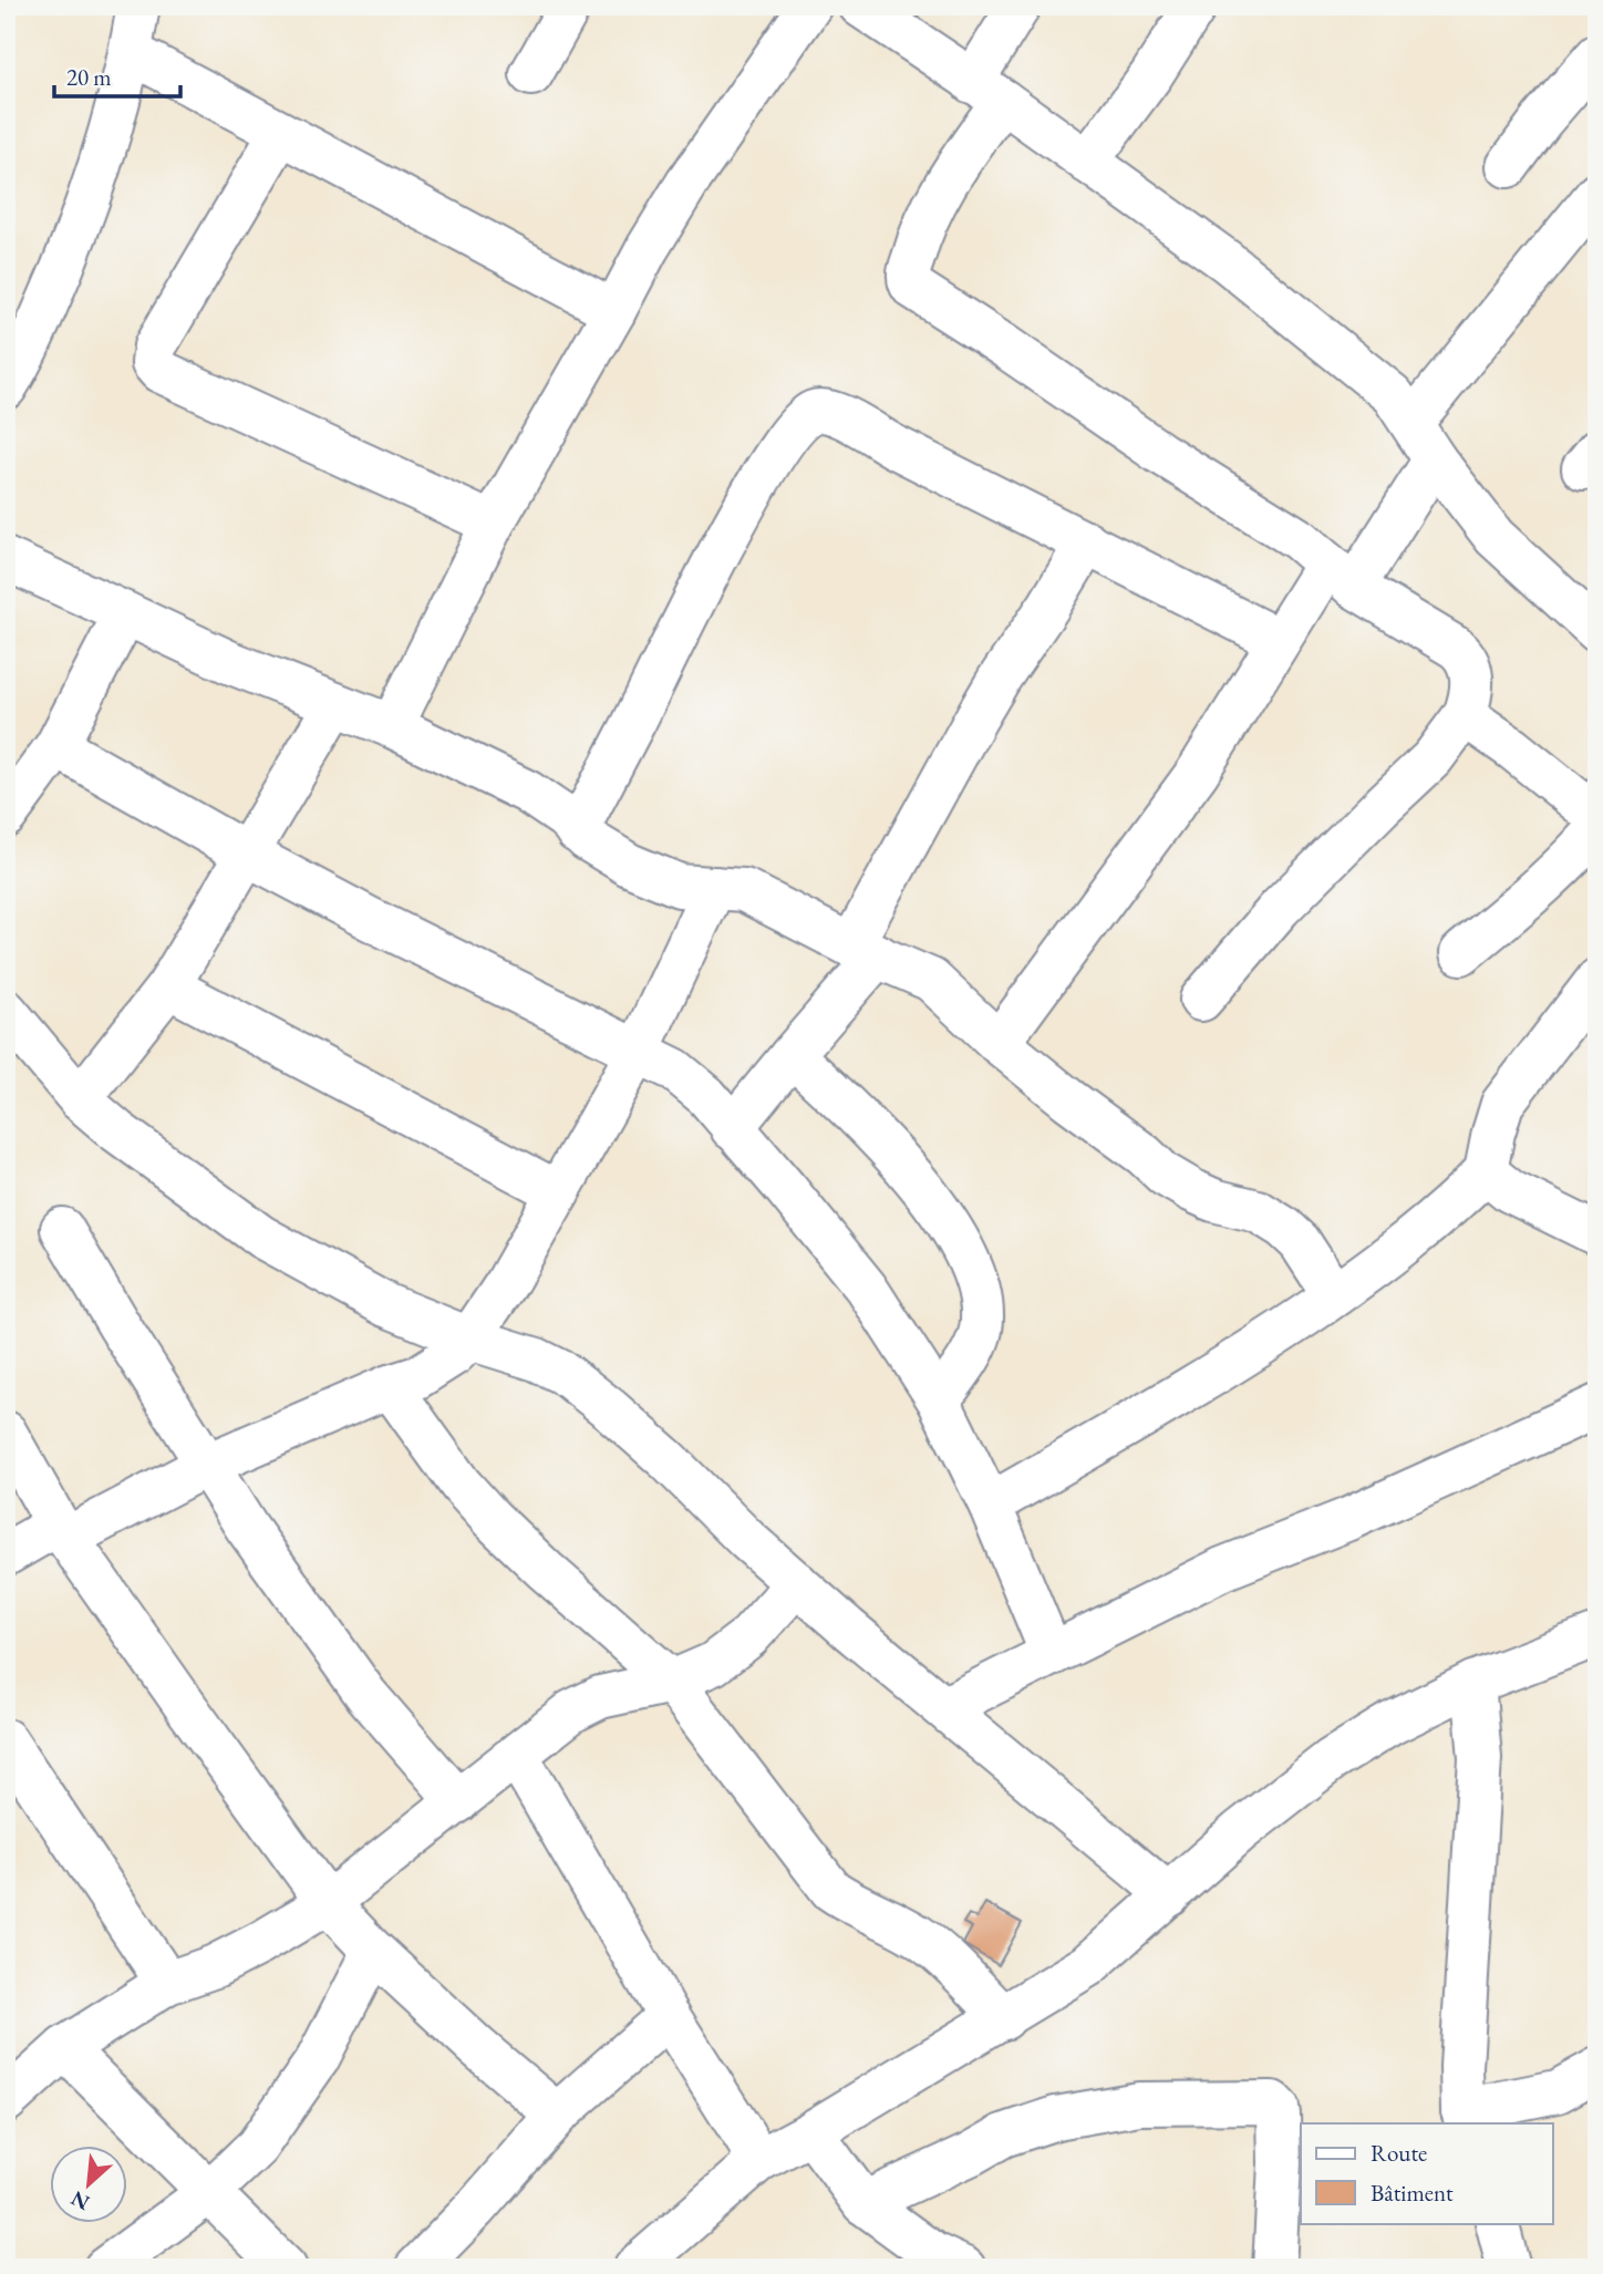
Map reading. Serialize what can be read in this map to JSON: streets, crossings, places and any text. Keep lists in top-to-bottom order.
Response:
{
  "legend": ["Route", "Bâtiment"],
  "scale_bar": "20 m",
  "north": "bottom left"
}
